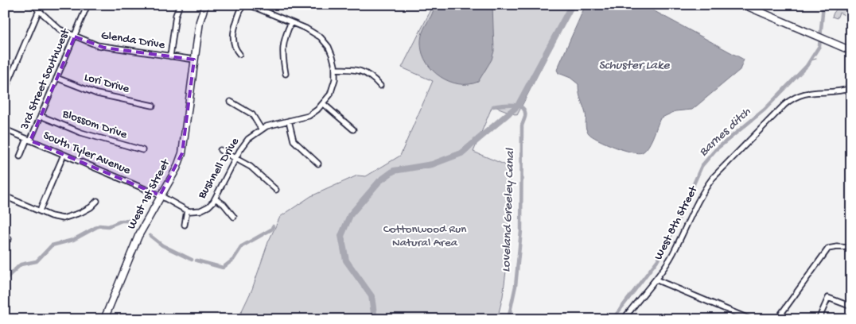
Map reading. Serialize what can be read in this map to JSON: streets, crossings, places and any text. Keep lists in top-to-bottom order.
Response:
{
  "streets": {
    "main road": ["West 1st Street"],
    "street": [
      "Glenda Drive",
      "3rd Street Southwest",
      "Lori Drive",
      "Blossom Drive",
      "South Tyler Avenue",
      "Bushnell Drive",
      "West 8th Street"
    ]
  },
  "crossings": [
    ["Glenda Drive", "3rd Street Southwest"],
    ["Glenda Drive", "West 1st Street"],
    ["3rd Street Southwest", "Lori Drive"],
    ["3rd Street Southwest", "Blossom Drive"],
    ["3rd Street Southwest", "South Tyler Avenue"],
    ["South Tyler Avenue", "West 1st Street"]
  ],
  "water": ["Schuster Lake", "Barnes ditch", "Loveland Greeley Canal"],
  "parks": ["Cottonwood Run Natural Area"]
}
